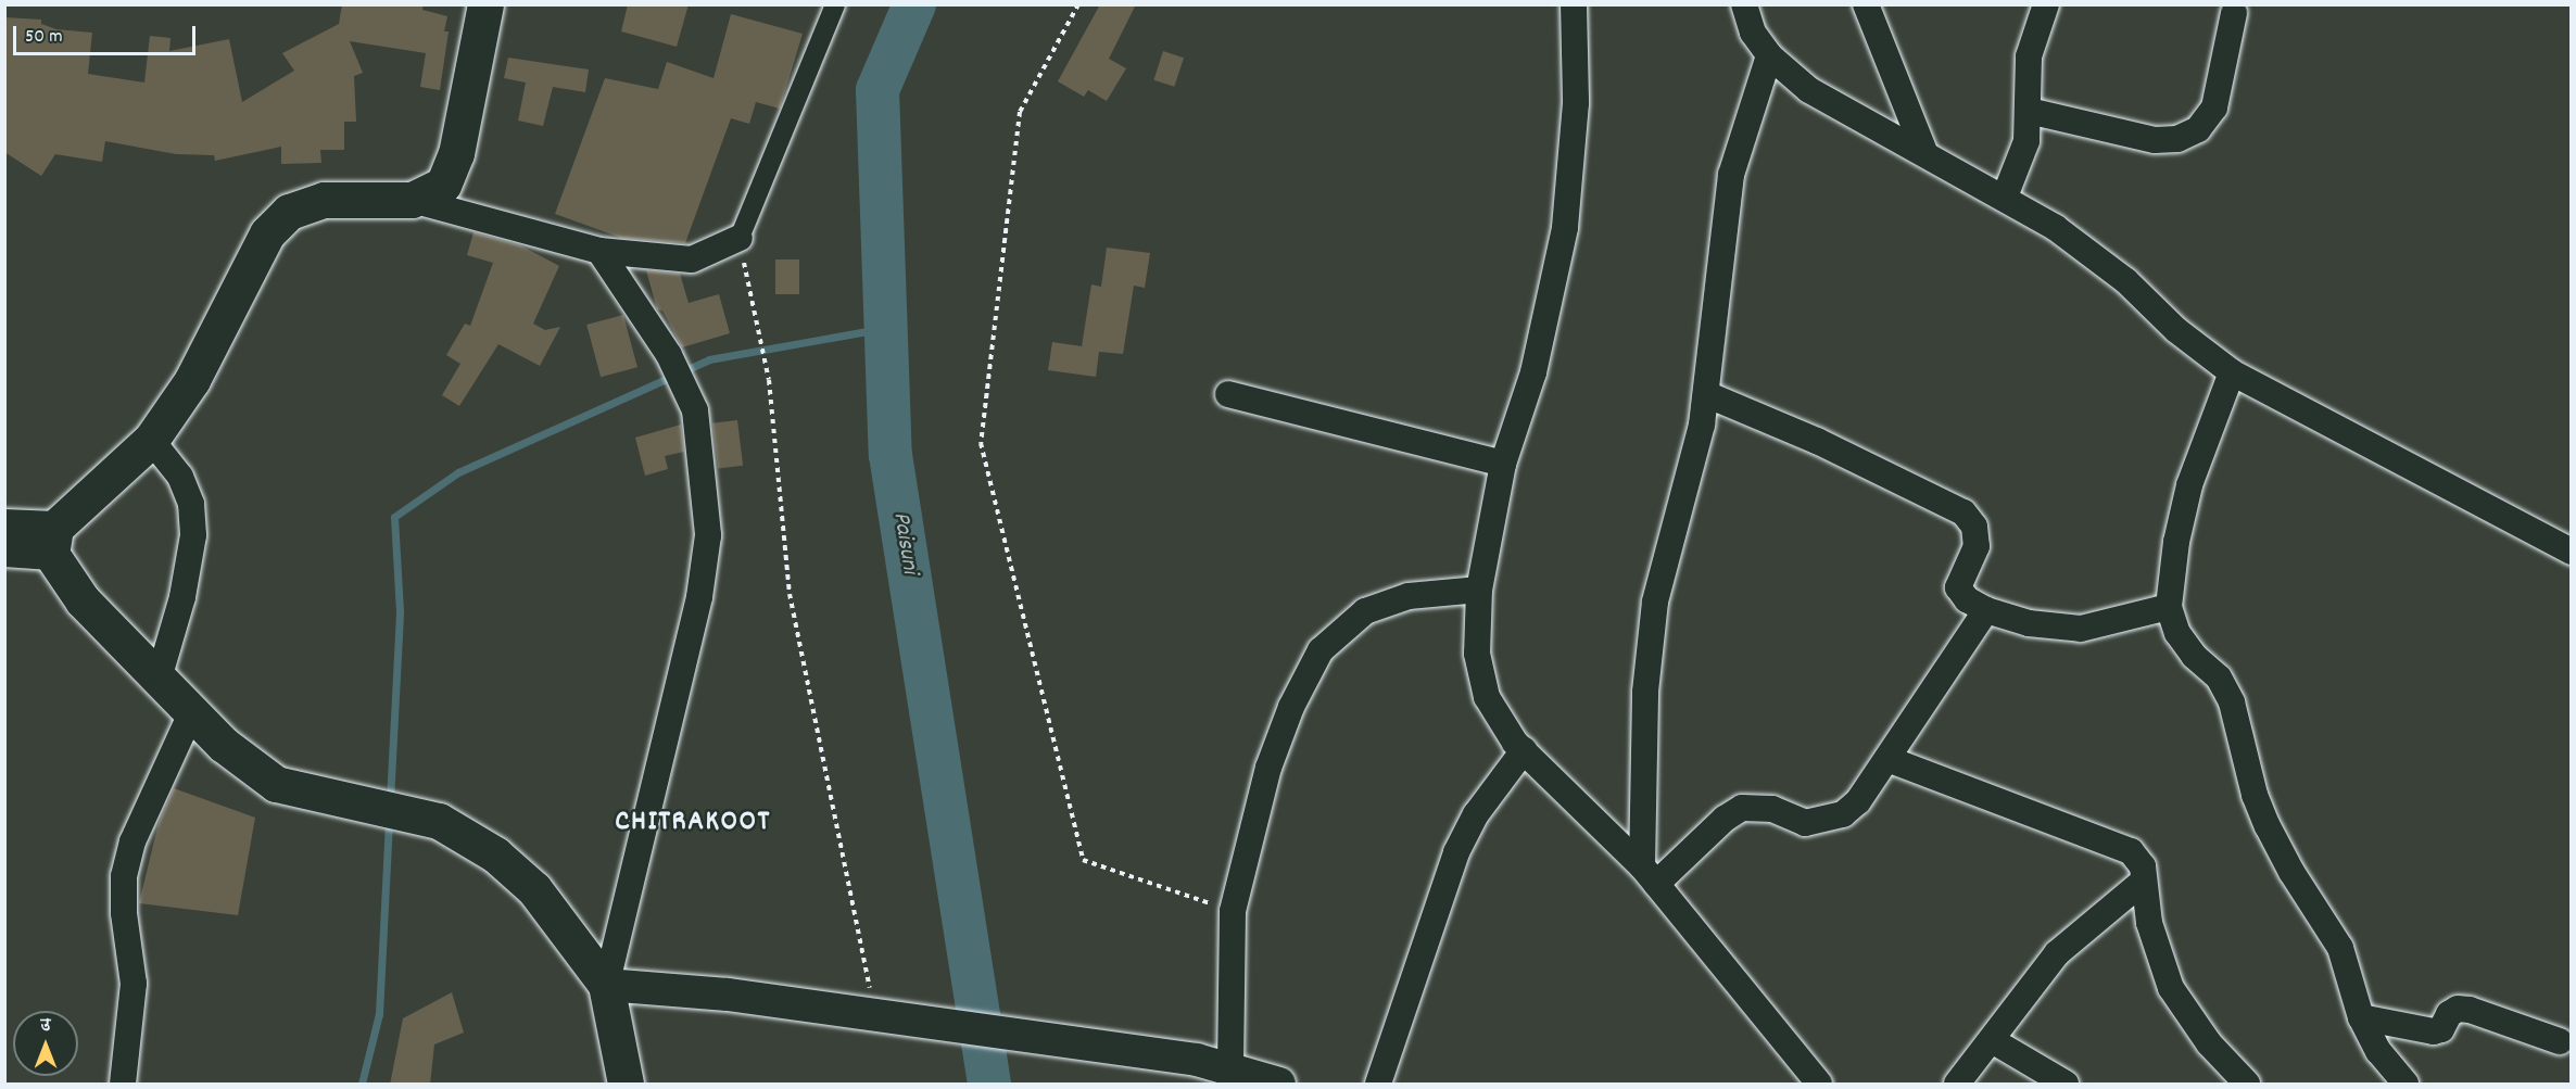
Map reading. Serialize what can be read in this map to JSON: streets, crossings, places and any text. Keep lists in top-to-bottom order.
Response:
{
  "districts": ["CHITRAKOOT"],
  "water": ["Paisuni"],
  "scale_bar": "50 m",
  "north": "top"
}
